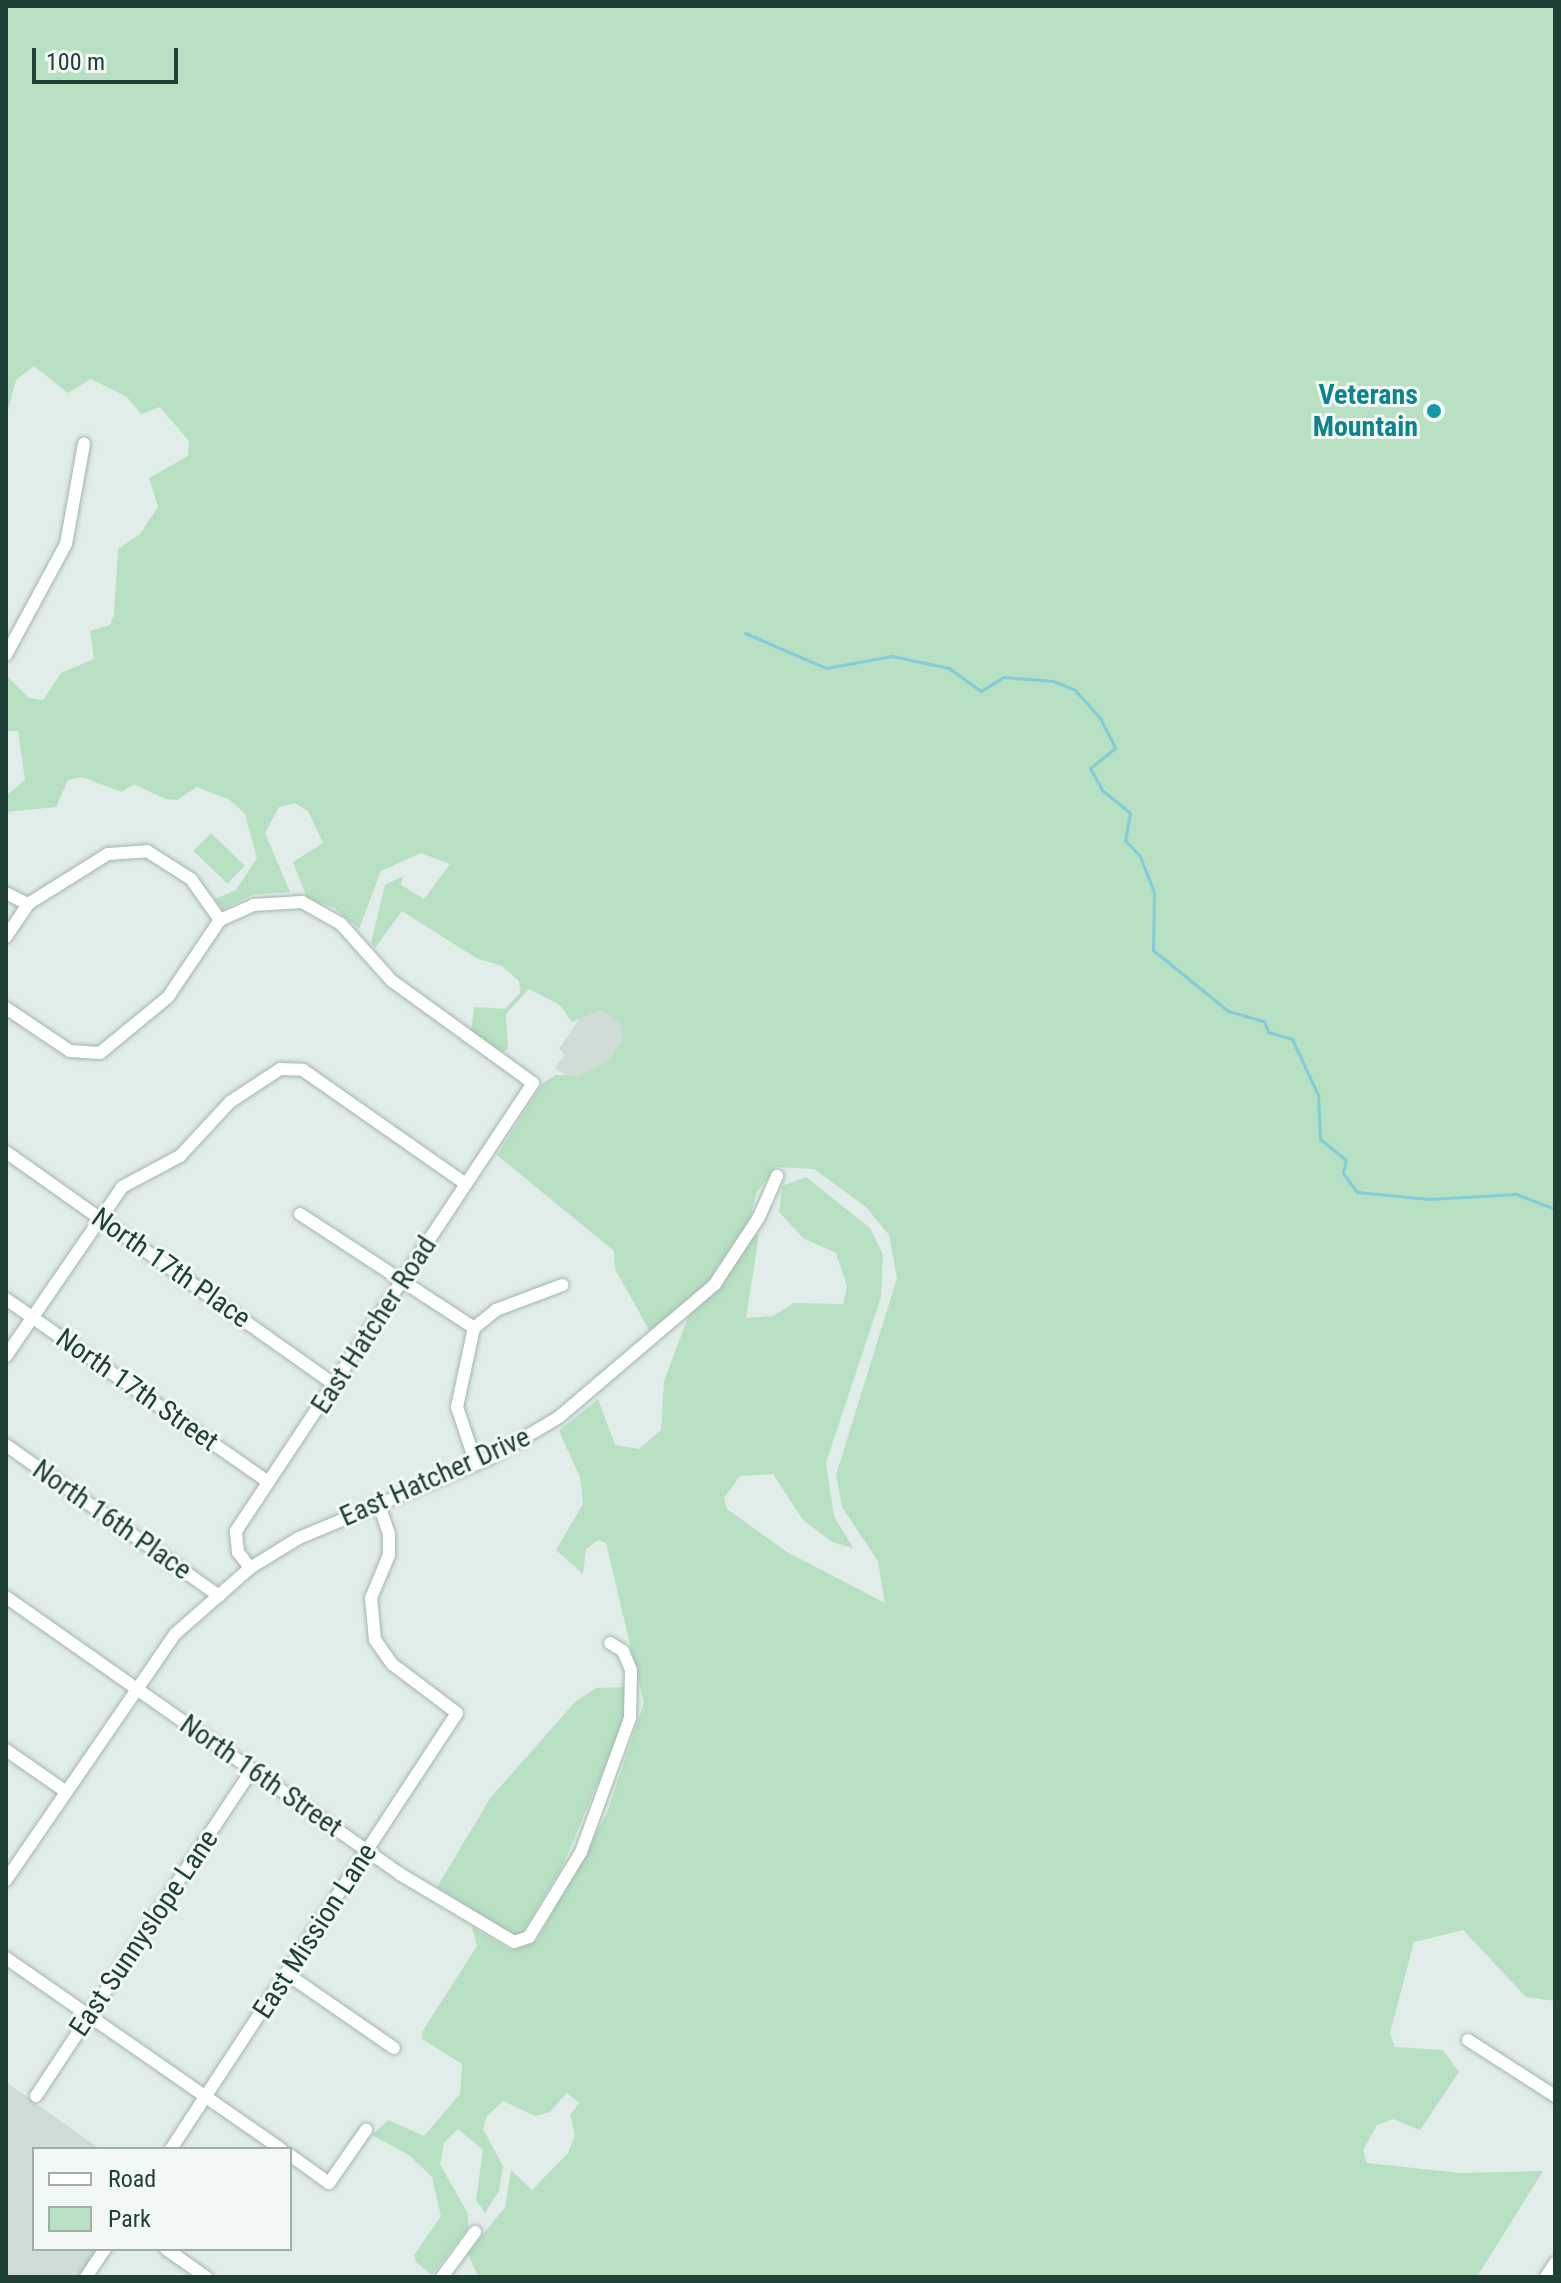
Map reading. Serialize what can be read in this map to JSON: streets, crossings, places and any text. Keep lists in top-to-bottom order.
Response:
{
  "streets": {
    "street": [
      "North 17th Place",
      "East Hatcher Road",
      "North 17th Street",
      "East Hatcher Drive",
      "North 16th Place",
      "North 16th Street",
      "East Mission Lane",
      "East Sunnyslope Lane"
    ]
  },
  "crossings": [
    ["North 17th Place", "East Hatcher Road"],
    ["East Hatcher Road", "North 17th Street"],
    ["East Hatcher Road", "East Hatcher Drive"],
    ["East Hatcher Drive", "North 16th Place"],
    ["East Hatcher Drive", "North 16th Street"],
    ["East Hatcher Drive", "East Mission Lane"],
    ["North 16th Street", "East Mission Lane"],
    ["North 16th Street", "East Sunnyslope Lane"]
  ],
  "places": ["Veterans Mountain"],
  "legend": ["Road", "Park"],
  "scale_bar": "100 m"
}
